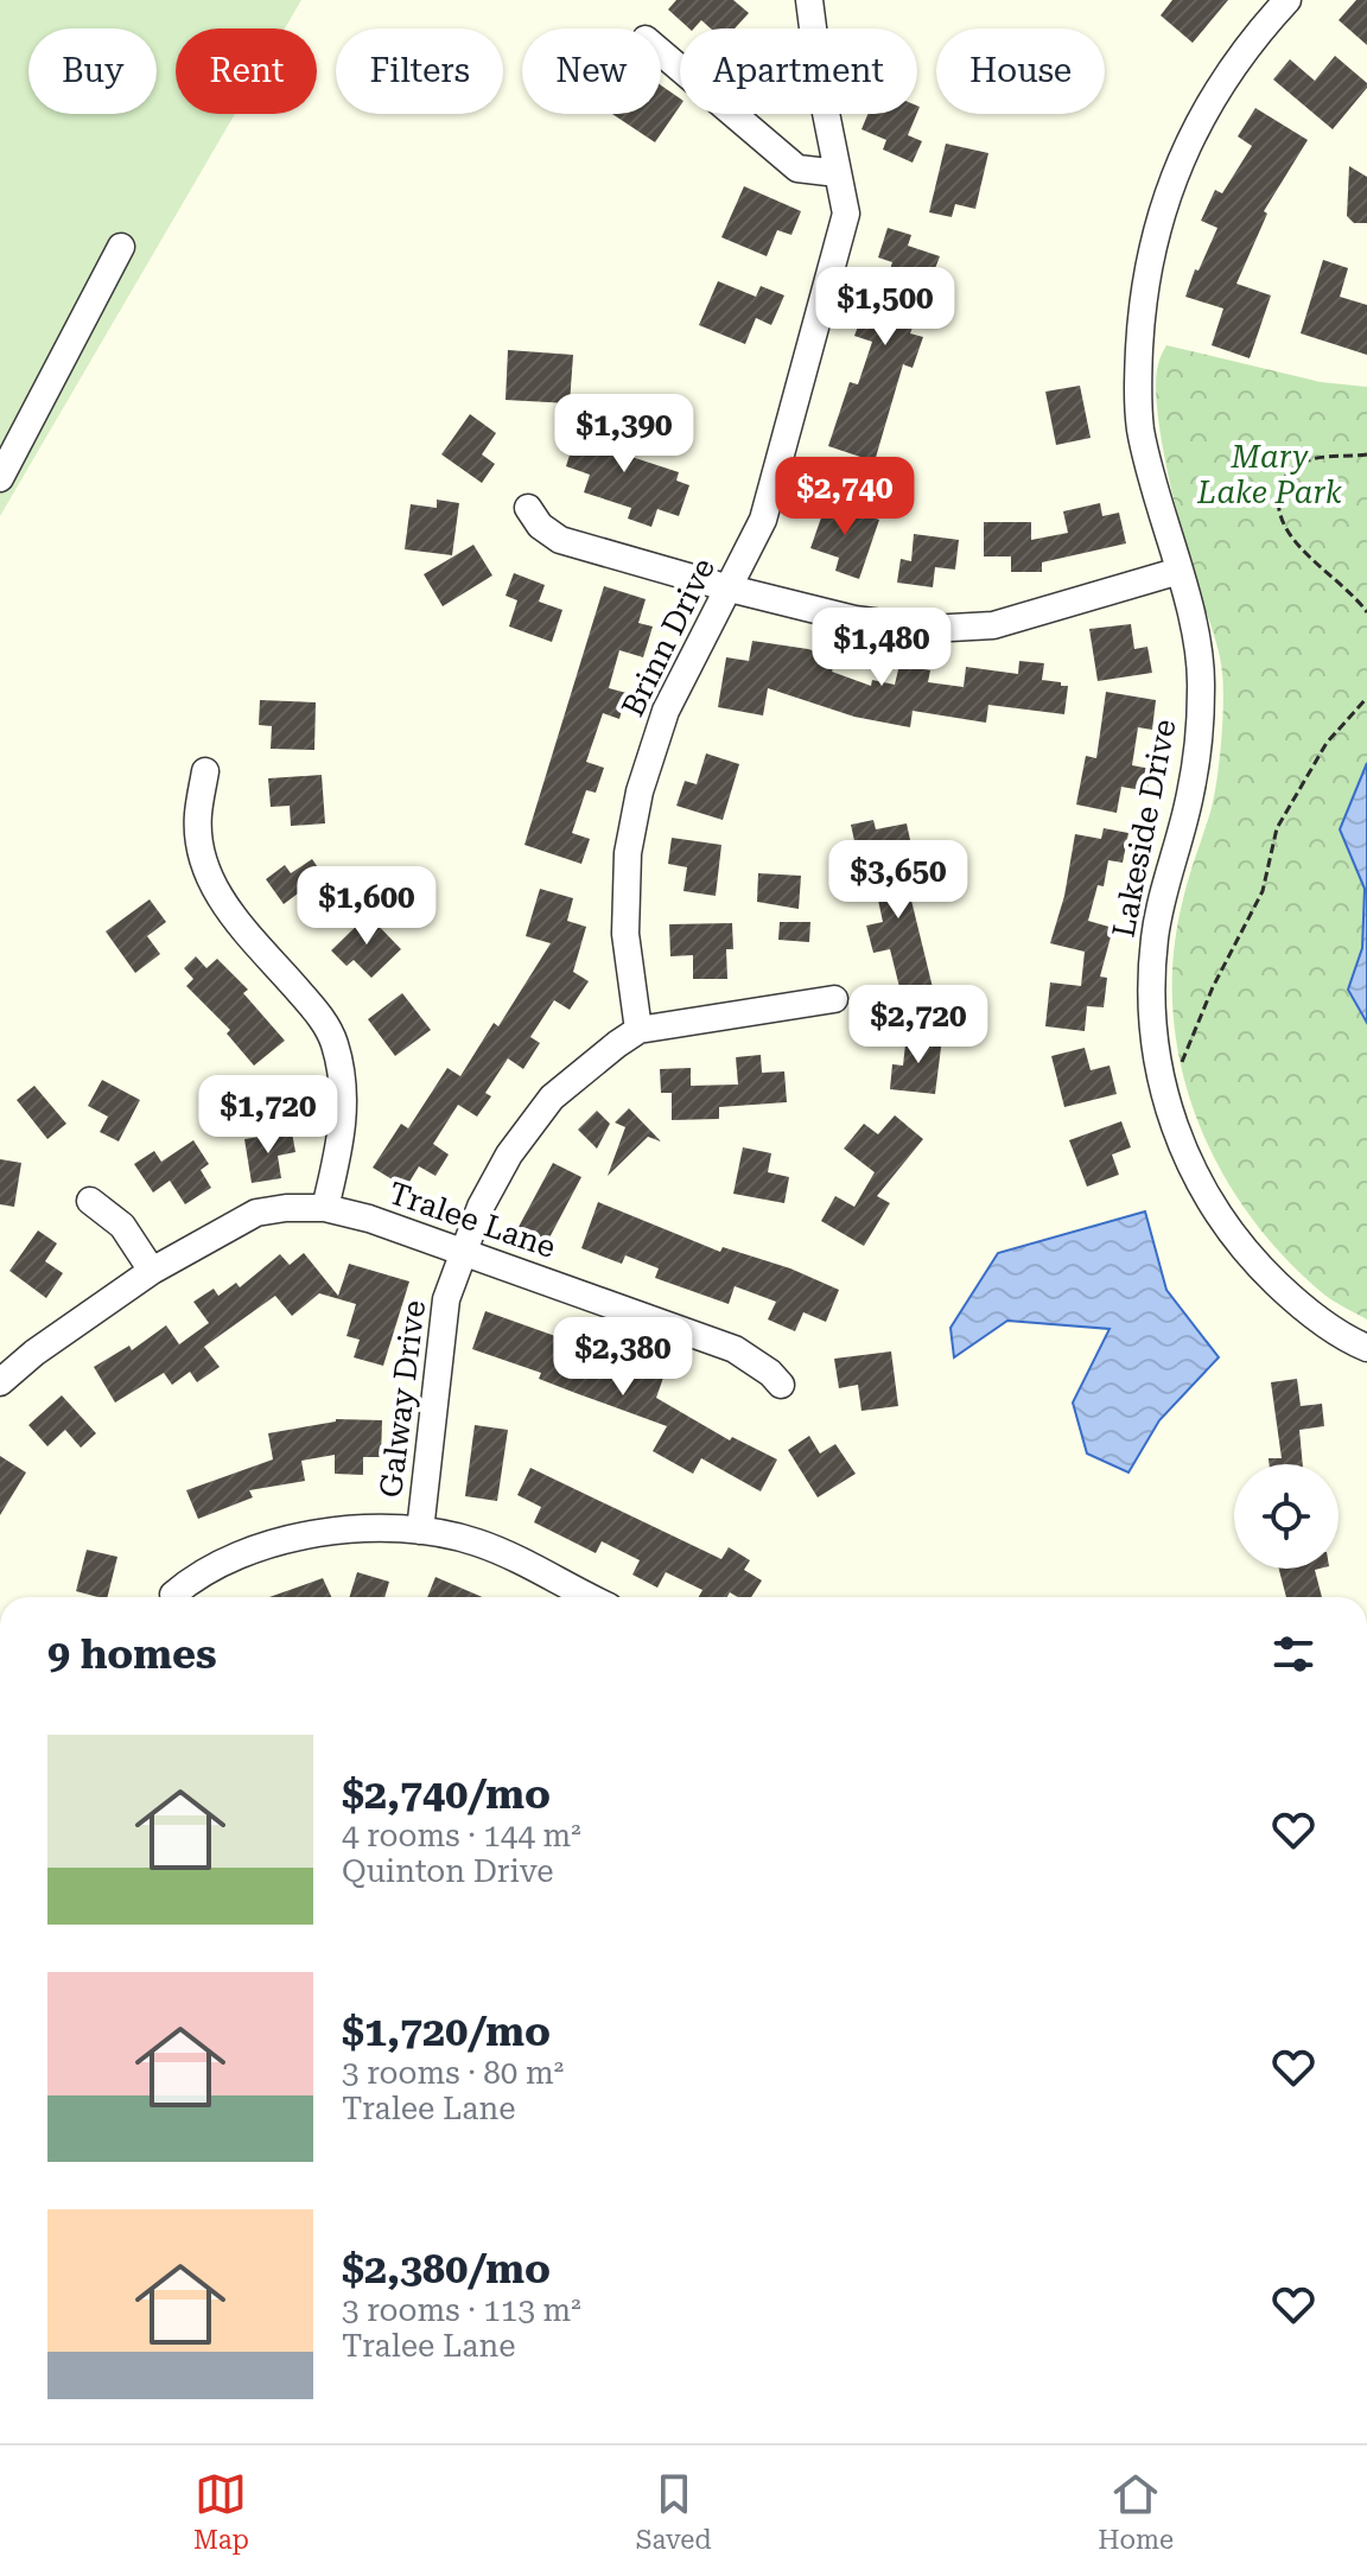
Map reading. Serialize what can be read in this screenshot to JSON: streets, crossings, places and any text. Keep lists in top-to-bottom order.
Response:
{
  "streets": {
    "street": [
      "Brinn Drive",
      "Lakeside Drive",
      "Tralee Lane",
      "Galway Drive"
    ]
  },
  "crossings": [
    ["Brinn Drive", "Galway Drive"],
    ["Tralee Lane", "Galway Drive"]
  ],
  "parks": ["Mary Lake Park"],
  "page": {
    "chip": [
      "Buy",
      "Rent",
      "Filters",
      "New",
      "Apartment",
      "House"
    ],
    "price": [
      "$1,500",
      "$1,390",
      "$2,740",
      "$1,480",
      "$3,650",
      "$1,600",
      "$2,720",
      "$1,720",
      "$2,380"
    ],
    "heading": "9 homes",
    "list": [
      {
        "name": "$2,740/mo",
        "note": "4 rooms · 144 m² · Quinton Drive"
      },
      {
        "name": "$1,720/mo",
        "note": "3 rooms · 80 m² · Tralee Lane"
      },
      {
        "name": "$2,380/mo",
        "note": "3 rooms · 113 m² · Tralee Lane"
      }
    ],
    "tabs": ["Map", "Saved", "Home"]
  }
}
